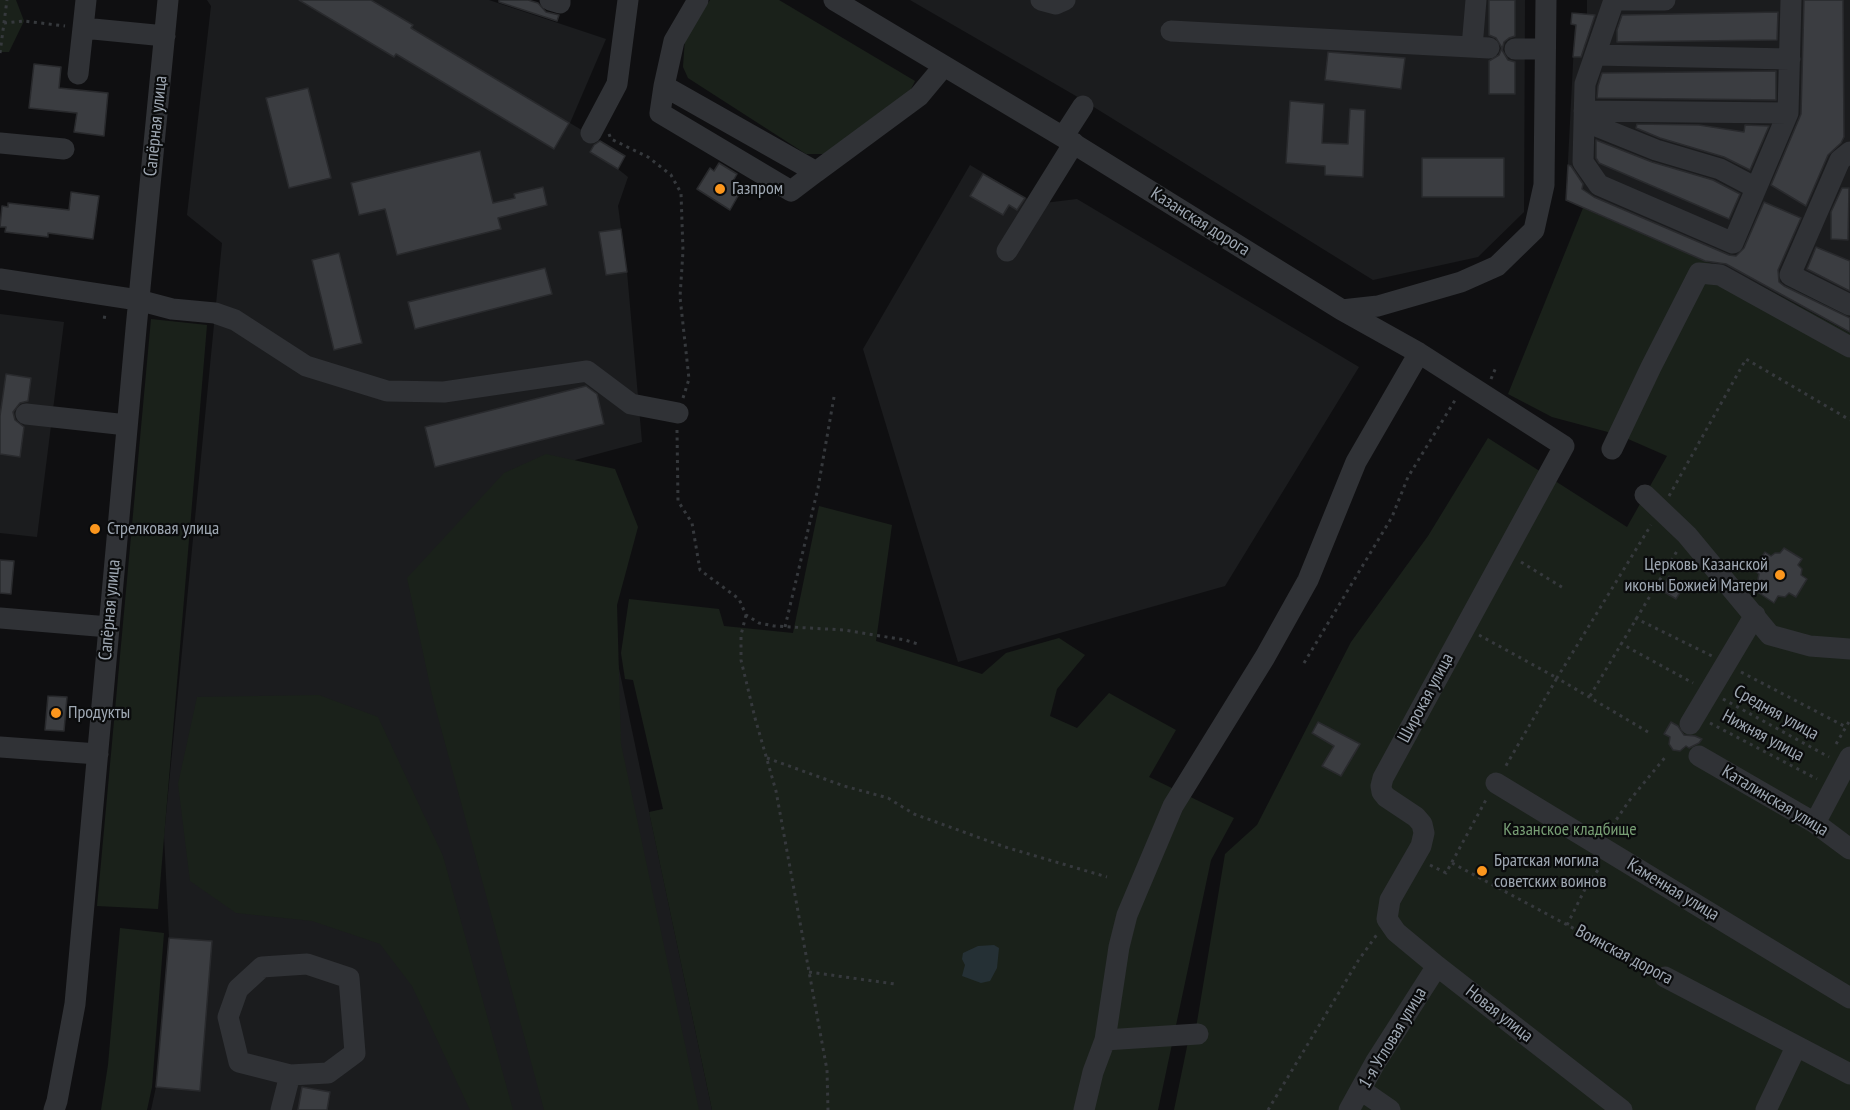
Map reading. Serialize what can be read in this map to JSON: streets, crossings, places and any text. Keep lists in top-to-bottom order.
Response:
{
  "streets": {
    "street": [
      "Сапёрная улица",
      "Казанская дорога",
      "Широкая улица",
      "Каталинская улица",
      "Каменная улица",
      "Воинская дорога",
      "Новая улица",
      "1-я Угловая улица"
    ],
    "path": ["Средняя улица", "Нижняя улица"]
  },
  "crossings": [
    ["Казанская дорога", "Широкая улица"],
    ["Широкая улица", "Воинская дорога"],
    ["Широкая улица", "Новая улица"],
    ["Новая улица", "1-я Угловая улица"]
  ],
  "parks": ["Казанское кладбище"],
  "places": [
    "Газпром",
    "Стрелковая улица",
    "Церковь Казанской иконы Божией Матери",
    "Продукты",
    "Братская могила советских воинов"
  ]
}
